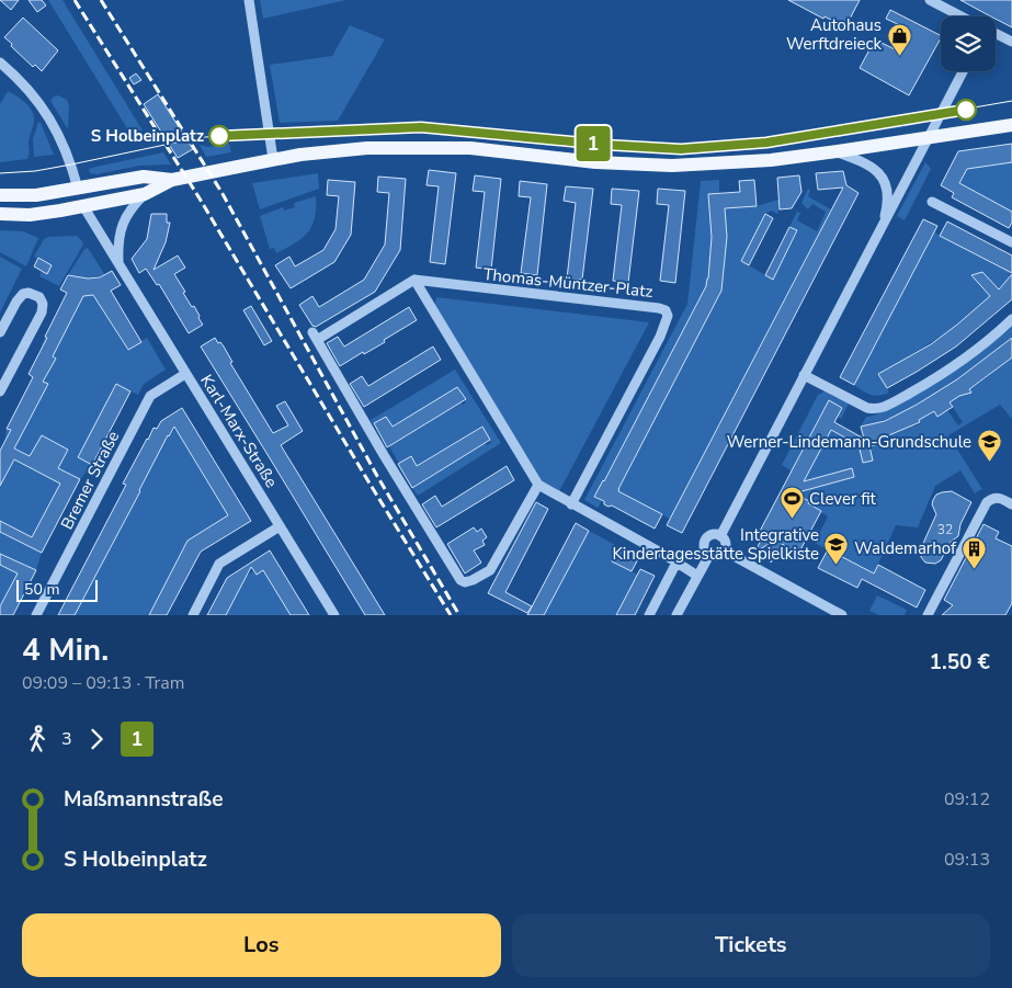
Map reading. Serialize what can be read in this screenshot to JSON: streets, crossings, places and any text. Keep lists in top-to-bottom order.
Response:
{
  "streets": {
    "street": ["Thomas-Müntzer-Platz", "Karl-Marx-Straße", "Bremer Straße"]
  },
  "crossings": [
    ["Karl-Marx-Straße", "Bremer Straße"]
  ],
  "places": {
    "shop": ["Autohaus Werftdreieck"],
    "other": ["S Holbeinplatz"],
    "school or university": ["Werner-Lindemann-Grundschule", "Integrative Kindertagesstätte Spielkiste"],
    "sports": ["Clever fit"],
    "building": ["Waldemarhof"]
  },
  "lines": ["tram line 1"],
  "house_numbers": ["32"],
  "scale_bar": "50 m",
  "page": {
    "on_map": "1",
    "scale": "50 m",
    "heading": ["4 Min.", "09:09 – 09:13 · Tram", "1.50 €"],
    "legs": ["3", "1"],
    "list": [
      {
        "name": "Maßmannstraße",
        "value": "09:12"
      },
      {
        "name": "S Holbeinplatz",
        "value": "09:13"
      }
    ],
    "buttons": ["Los", "Tickets"]
  }
}
